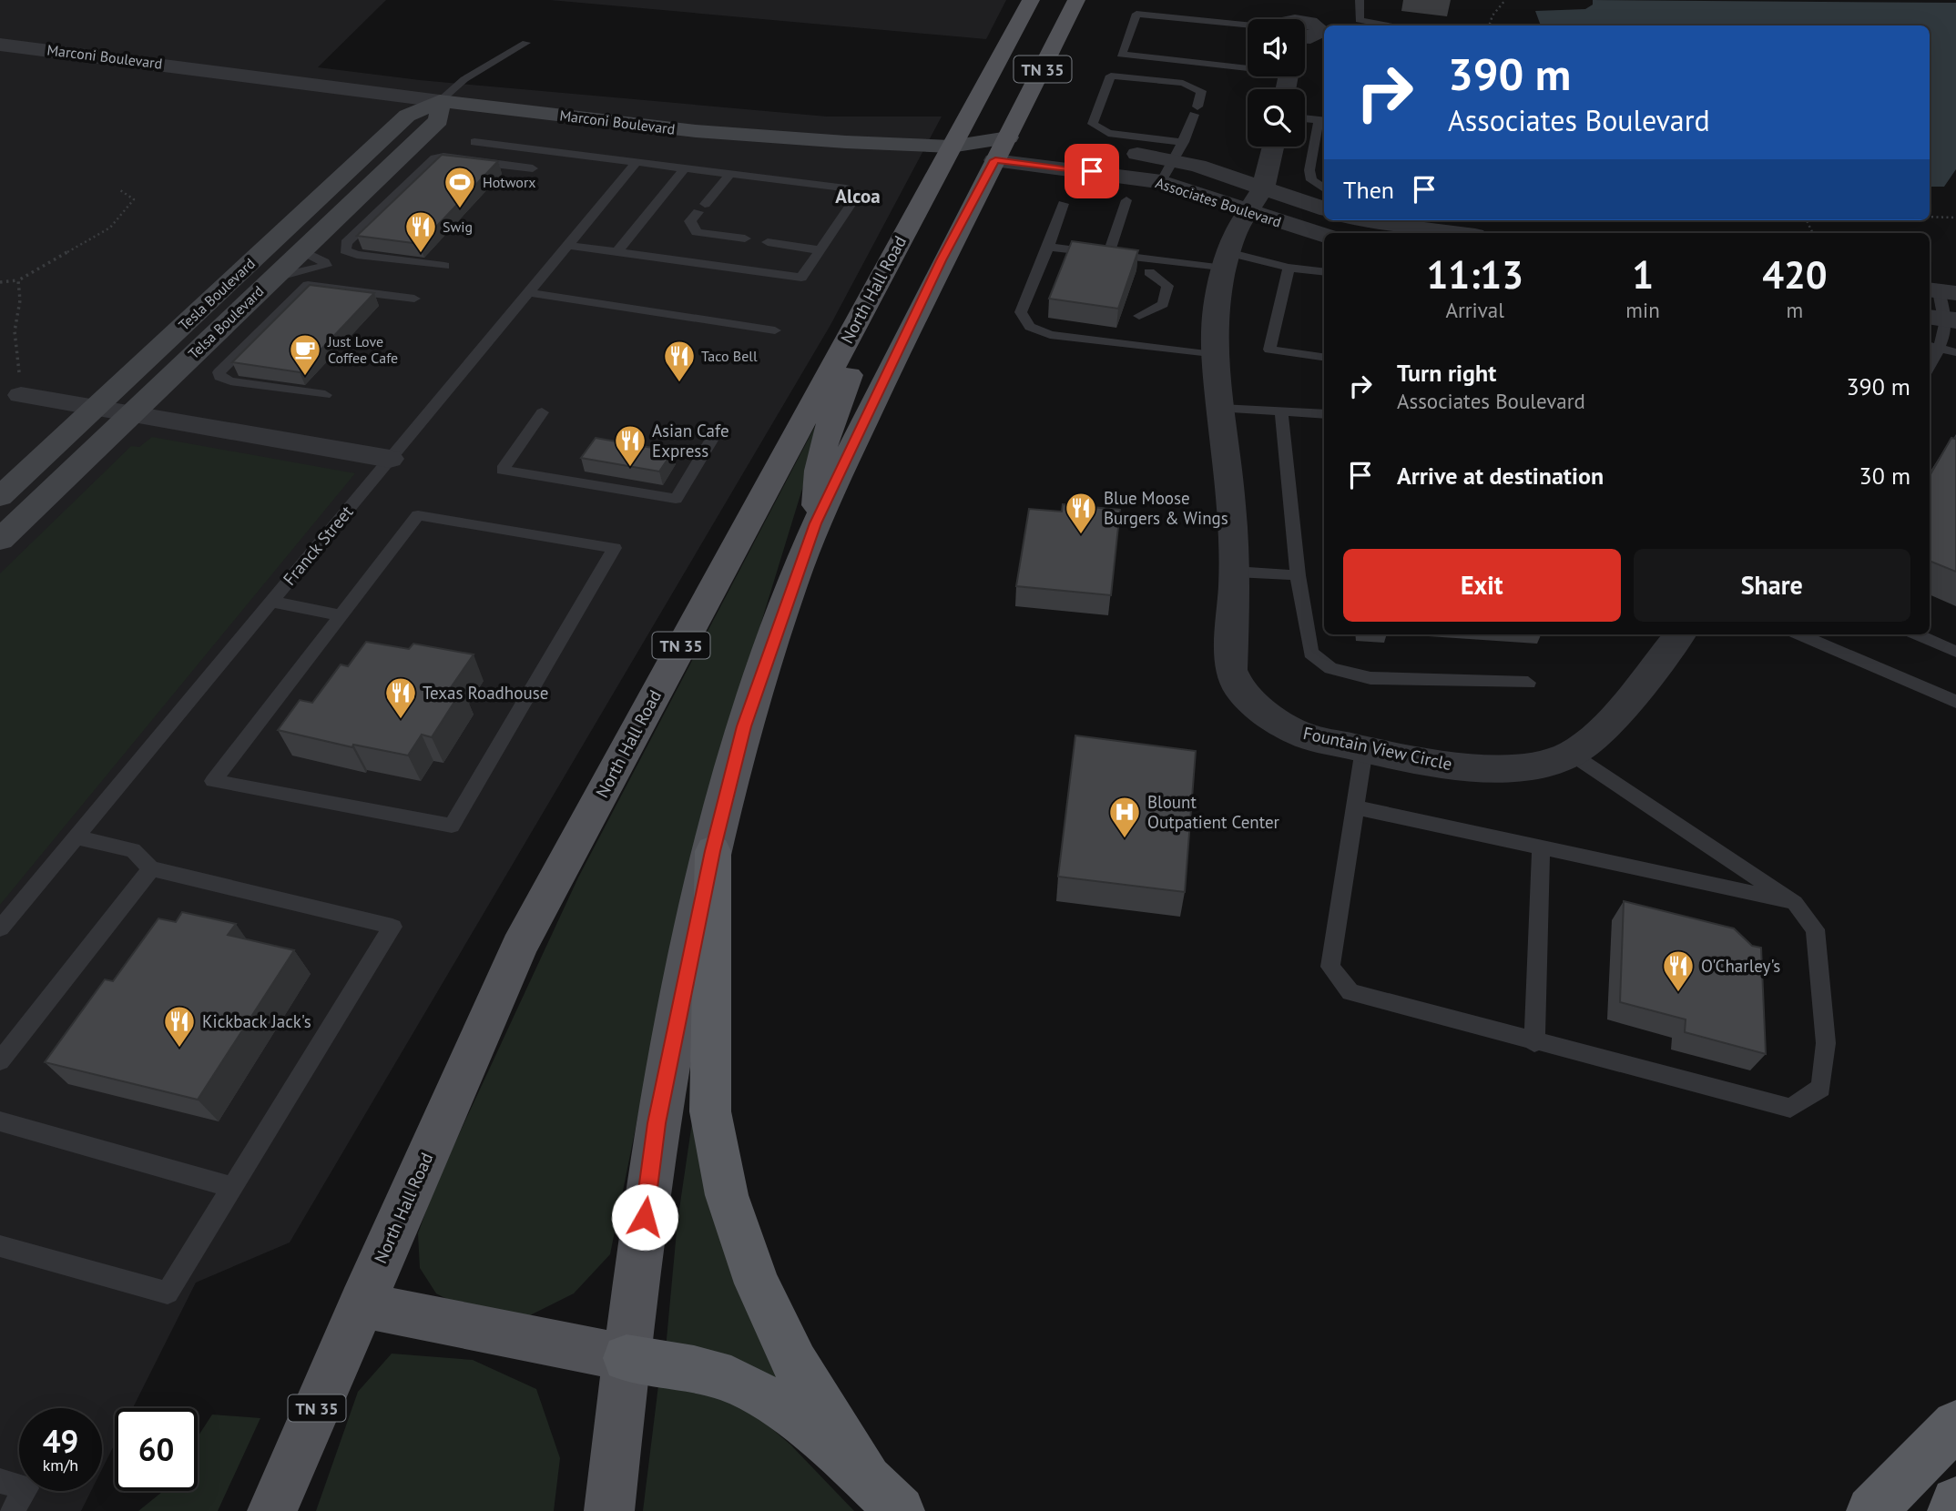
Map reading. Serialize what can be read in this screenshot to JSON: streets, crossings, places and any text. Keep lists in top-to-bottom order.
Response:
{
  "streets": {
    "main road": [
      "Marconi Boulevard",
      "TN 35",
      "North Hall Road",
      "Tesla Boulevard",
      "Telsa Boulevard"
    ],
    "street": ["Associates Boulevard", "Fountain View Circle"],
    "lane": ["Franck Street"]
  },
  "crossings": [
    ["Marconi Boulevard", "TN 35"],
    ["Marconi Boulevard", "Associates Boulevard"],
    ["Marconi Boulevard", "North Hall Road"],
    ["Marconi Boulevard", "Tesla Boulevard"],
    ["Marconi Boulevard", "Telsa Boulevard"],
    ["TN 35", "Associates Boulevard"],
    ["Associates Boulevard", "Fountain View Circle"],
    ["Tesla Boulevard", "Telsa Boulevard"]
  ],
  "districts": ["Alcoa"],
  "places": {
    "sports": ["Hotworx"],
    "restaurant": [
      "Swig",
      "Taco Bell",
      "Asian Cafe Express",
      "Blue Moose Burgers & Wings",
      "Texas Roadhouse",
      "O'Charley's",
      "Kickback Jack's"
    ],
    "cafe": ["Just Love Coffee Cafe"],
    "hospital": ["Blount Outpatient Center"]
  },
  "page": {
    "turn": ["390 m", "Associates Boulevard"],
    "then": "Then",
    "eta": [
      "11:13",
      "Arrival",
      "1",
      "min",
      "420",
      "m"
    ],
    "list": [
      {
        "name": "Turn right",
        "note": "Associates Boulevard",
        "value": "390 m"
      },
      {
        "name": "Arrive at destination",
        "value": "30 m"
      }
    ],
    "buttons": ["Exit", "Share"],
    "speed": "49 km/h",
    "limit": "60"
  }
}
